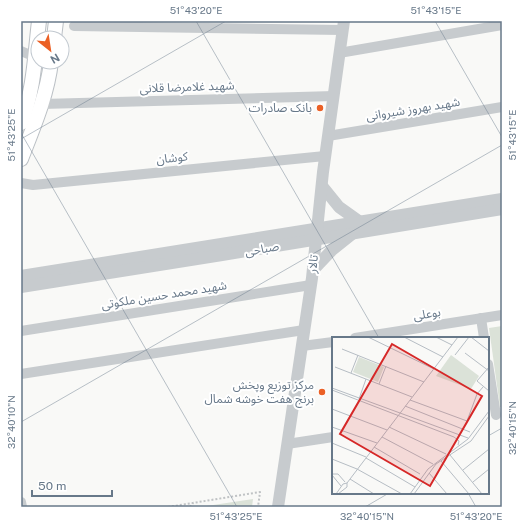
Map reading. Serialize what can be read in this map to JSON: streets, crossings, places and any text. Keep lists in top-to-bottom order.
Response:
{
  "streets": {
    "street": [
      "شهید غلامرضا قلانی",
      "شهید بهروز شیروانی",
      "کوشان",
      "صباحی",
      "تالار",
      "شهید محمد حسین ملکوتی",
      "بوعلی"
    ]
  },
  "crossings": [
    ["شهید غلامرضا قلانی", "تالار"],
    ["شهید بهروز شیروانی", "تالار"],
    ["کوشان", "تالار"],
    ["صباحی", "تالار"],
    ["تالار", "شهید محمد حسین ملکوتی"]
  ],
  "places": ["بانک صادرات", "مرکز توزیع وپخش برنج هفت خوشه شمال"],
  "scale_bar": "50 m",
  "north": "bottom right",
  "coordinates": [
    "51°43'20\"E",
    "51°43'15\"E",
    "51°43'25\"E",
    "32°40'10\"N",
    "32°40'15\"N"
  ]
}
